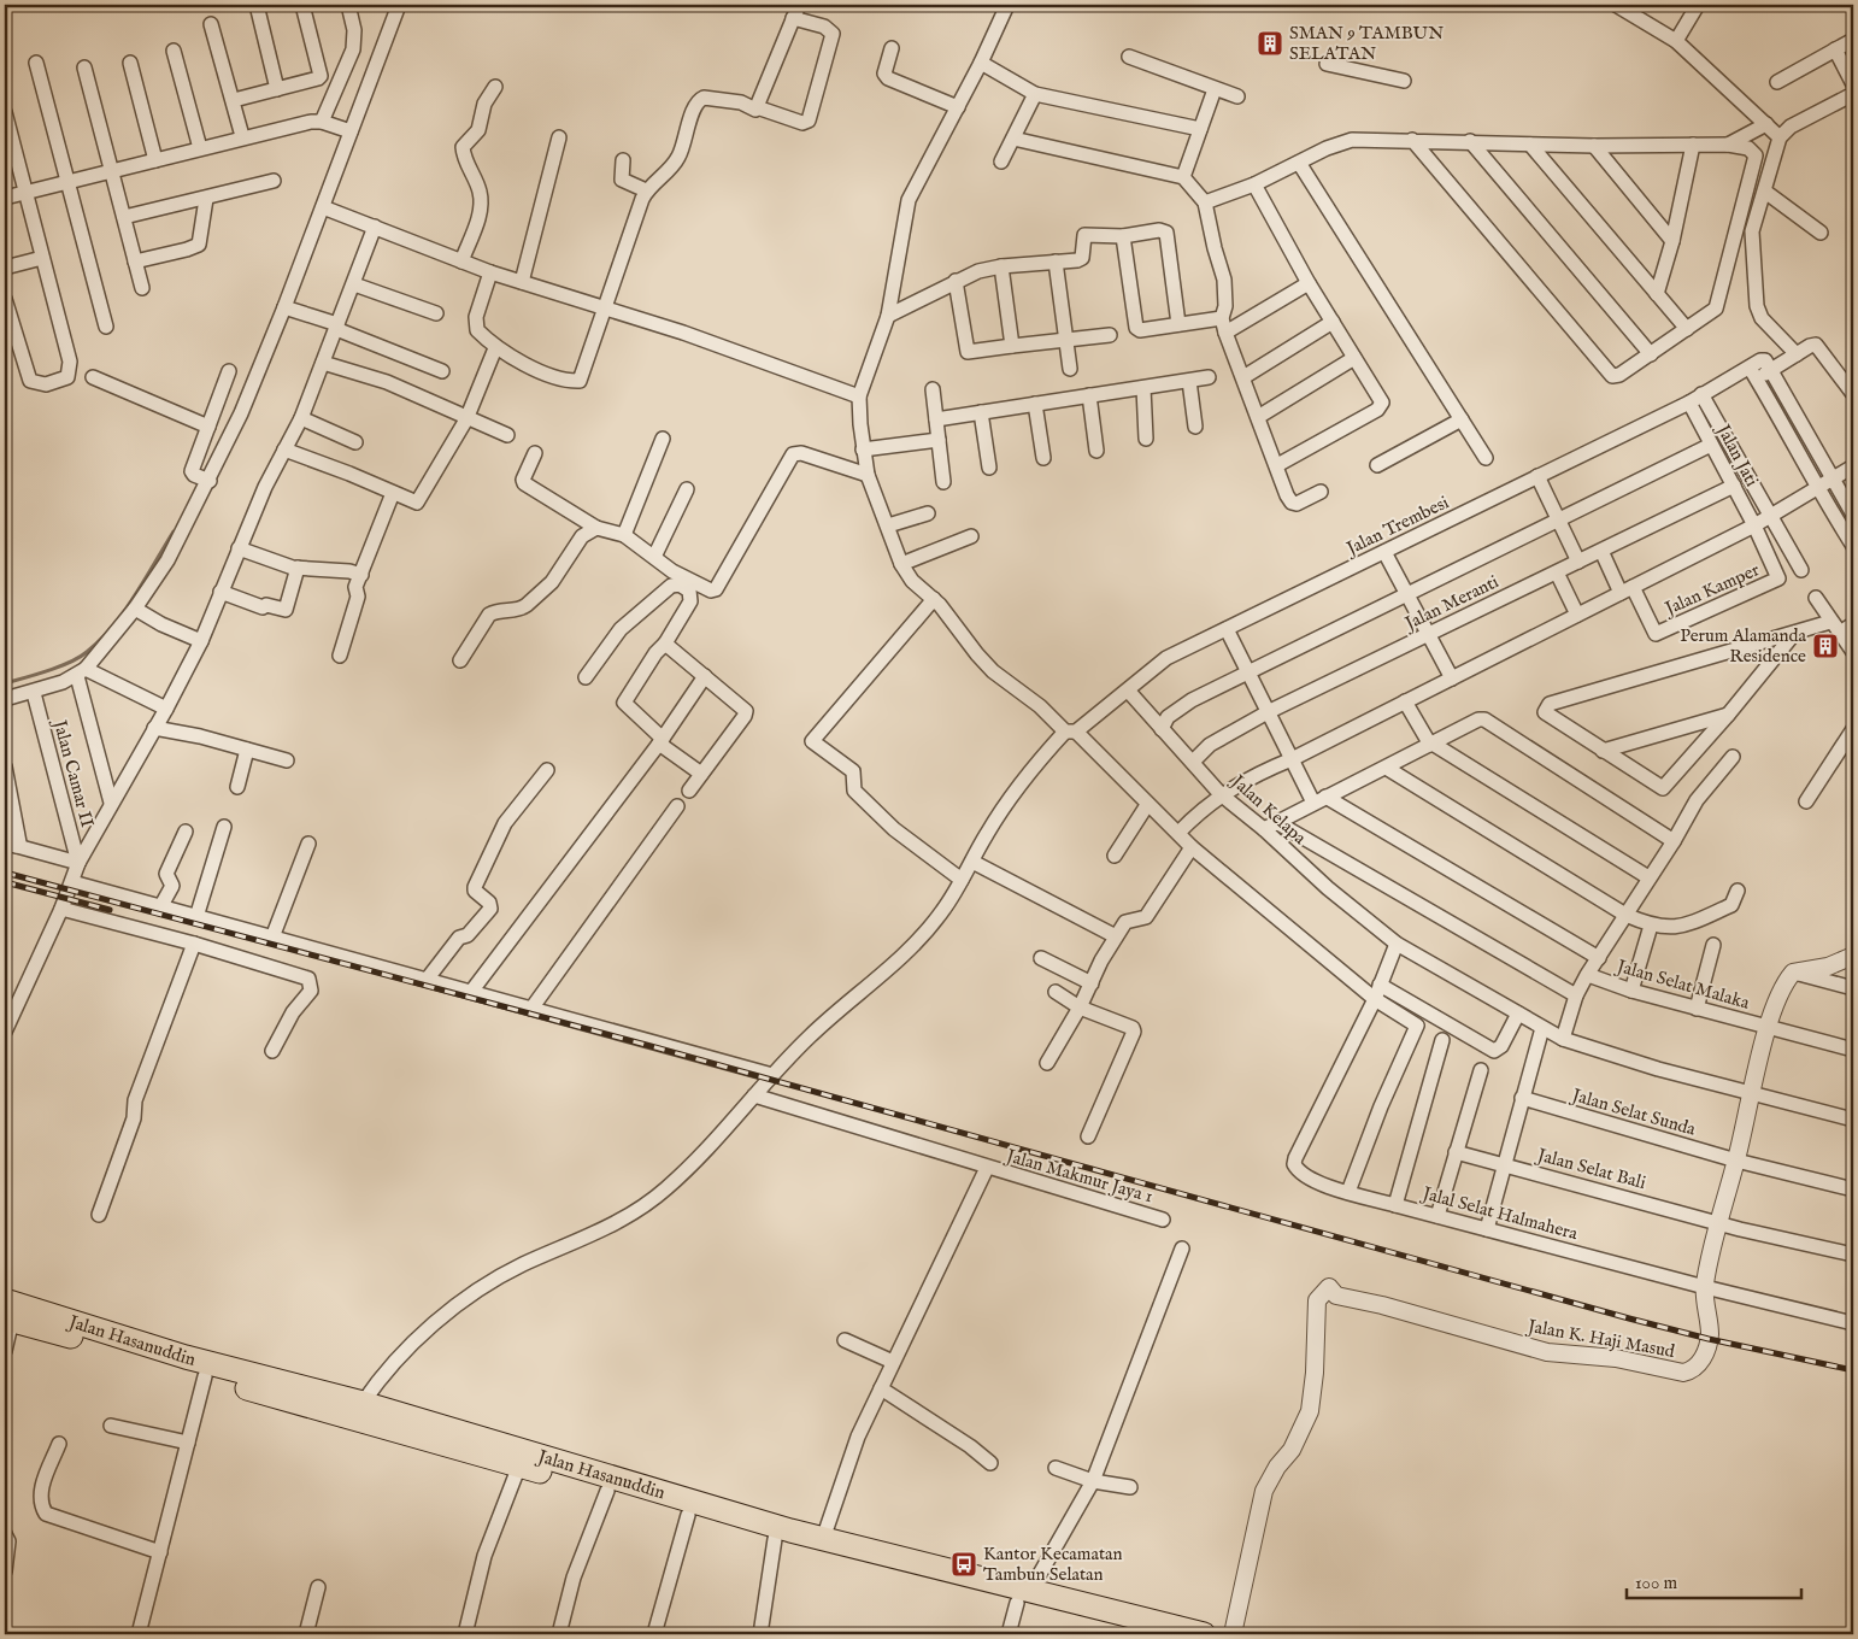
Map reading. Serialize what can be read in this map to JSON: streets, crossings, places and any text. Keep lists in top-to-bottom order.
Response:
{
  "streets": {
    "highway": ["Jalan Hasanuddin"],
    "street": [
      "Jalan Jati",
      "Jalan Trembesi",
      "Jalan Kamper",
      "Jalan Meranti",
      "Jalan Camar II",
      "Jalan Kelapa",
      "Jalan Selat Malaka",
      "Jalan Selat Sunda",
      "Jalan Selat Bali",
      "Jalan Makmur Jaya 1",
      "Jalal Selat Halmahera",
      "Jalan K. Haji Masud"
    ]
  },
  "crossings": [
    ["Jalan Jati", "Jalan Trembesi"],
    ["Jalan Jati", "Jalan Kamper"],
    ["Jalan Jati", "Jalan Meranti"],
    ["Jalan Trembesi", "Jalan Kelapa"],
    ["Jalan Trembesi", "Jalan Makmur Jaya 1"],
    ["Jalan Trembesi", "Jalan Hasanuddin"],
    ["Jalan Meranti", "Jalan Kelapa"],
    ["Jalan Kelapa", "Jalan K. Haji Masud"],
    ["Jalan Selat Malaka", "Jalan K. Haji Masud"],
    ["Jalan Selat Sunda", "Jalan K. Haji Masud"],
    ["Jalan Selat Bali", "Jalan K. Haji Masud"],
    ["Jalal Selat Halmahera", "Jalan K. Haji Masud"]
  ],
  "places": {
    "building": ["SMAN 9 TAMBUN SELATAN", "Perum Alamanda Residence"],
    "bus stop": ["Kantor Kecamatan Tambun Selatan"]
  },
  "scale_bar": "100 m"
}
